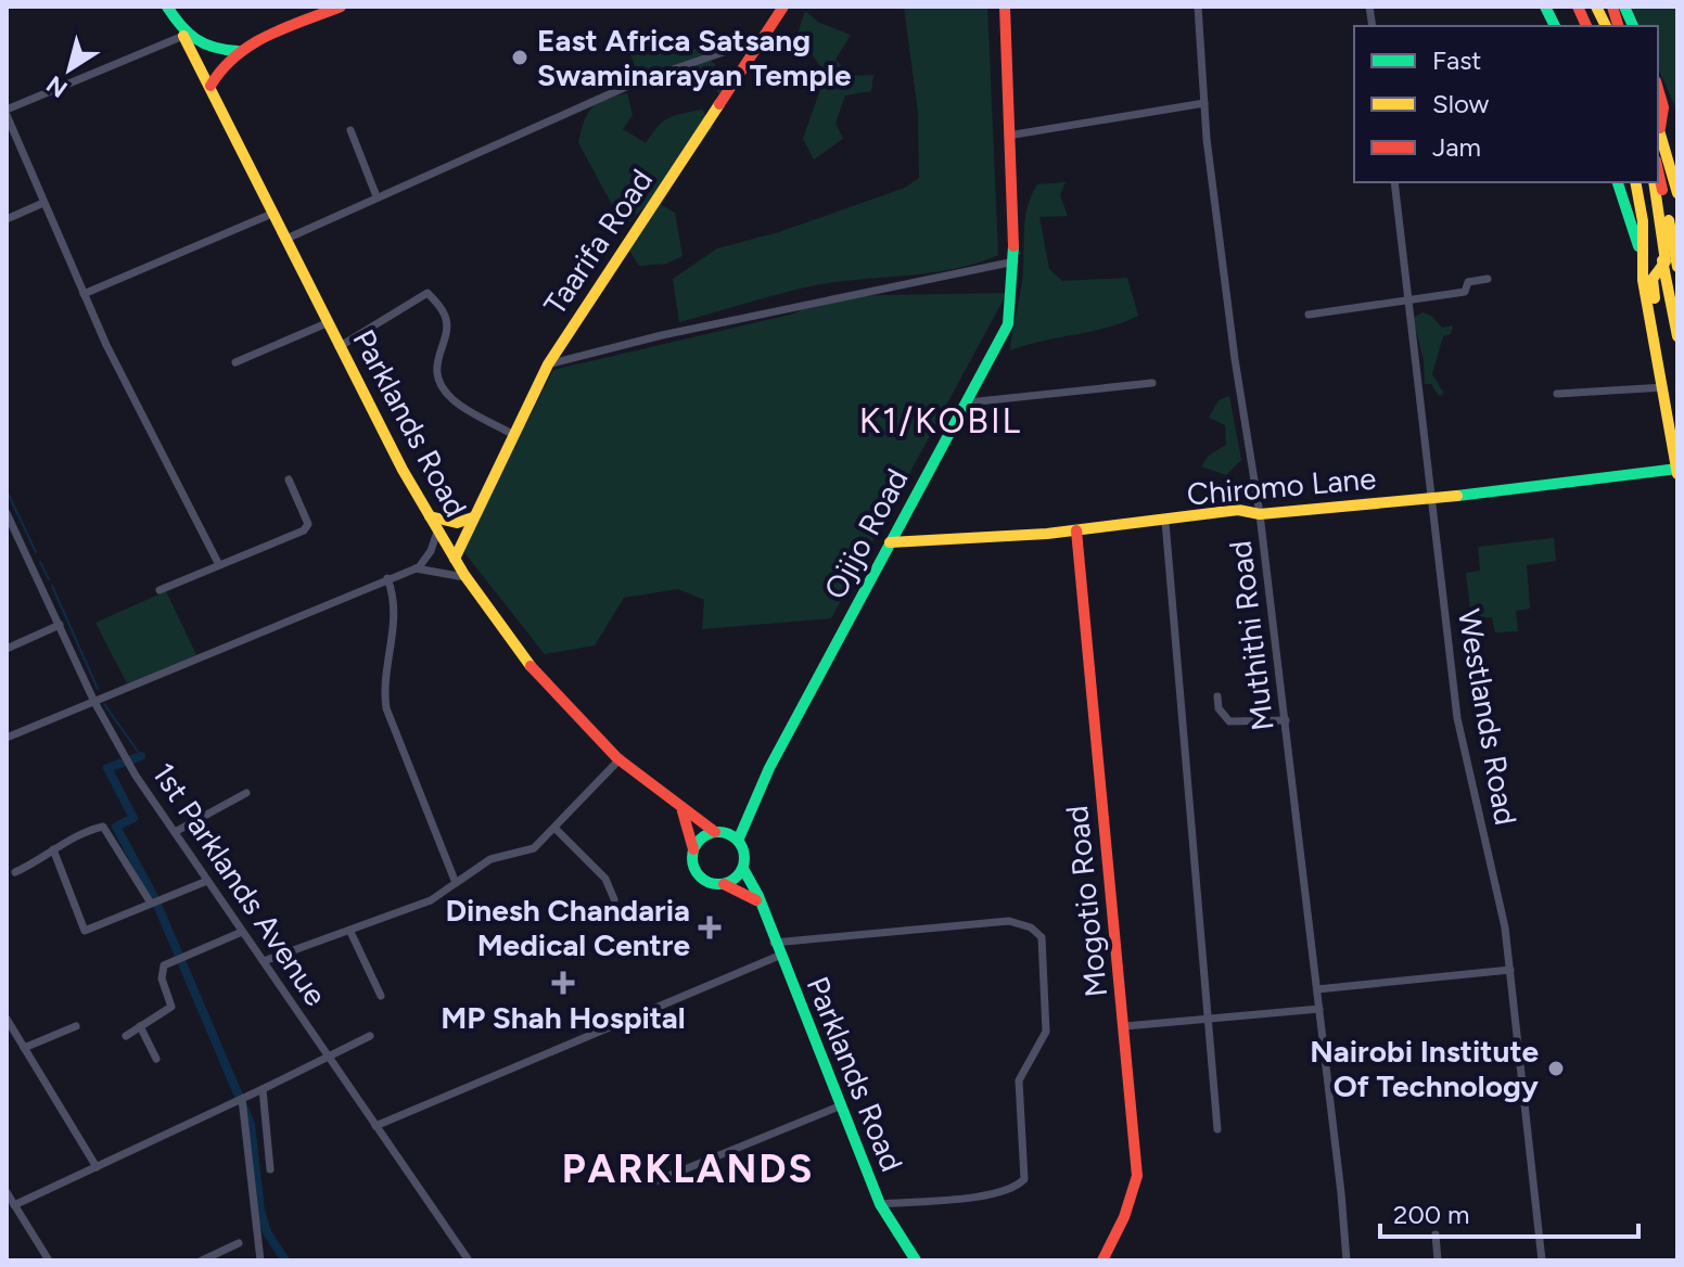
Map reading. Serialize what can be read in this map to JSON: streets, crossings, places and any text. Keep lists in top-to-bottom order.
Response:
{
  "streets": {
    "main road": [
      "Taarifa Road",
      "Parklands Road",
      "Chiromo Lane",
      "Ojijo Road",
      "Mogotio Road"
    ],
    "street": ["Muthithi Road", "Westlands Road", "1st Parklands Avenue"]
  },
  "crossings": [
    ["Taarifa Road", "Parklands Road"],
    ["Parklands Road", "Ojijo Road"],
    ["Chiromo Lane", "Ojijo Road"],
    ["Chiromo Lane", "Muthithi Road"],
    ["Chiromo Lane", "Westlands Road"],
    ["Chiromo Lane", "Mogotio Road"]
  ],
  "districts": ["K1/KOBIL", "PARKLANDS"],
  "places": {
    "other": ["East Africa Satsang Swaminarayan Temple", "Nairobi Institute Of Technology"],
    "health": ["Dinesh Chandaria Medical Centre", "MP Shah Hospital"]
  },
  "legend": ["Fast", "Slow", "Jam"],
  "scale_bar": "200 m",
  "north": "bottom left"
}
